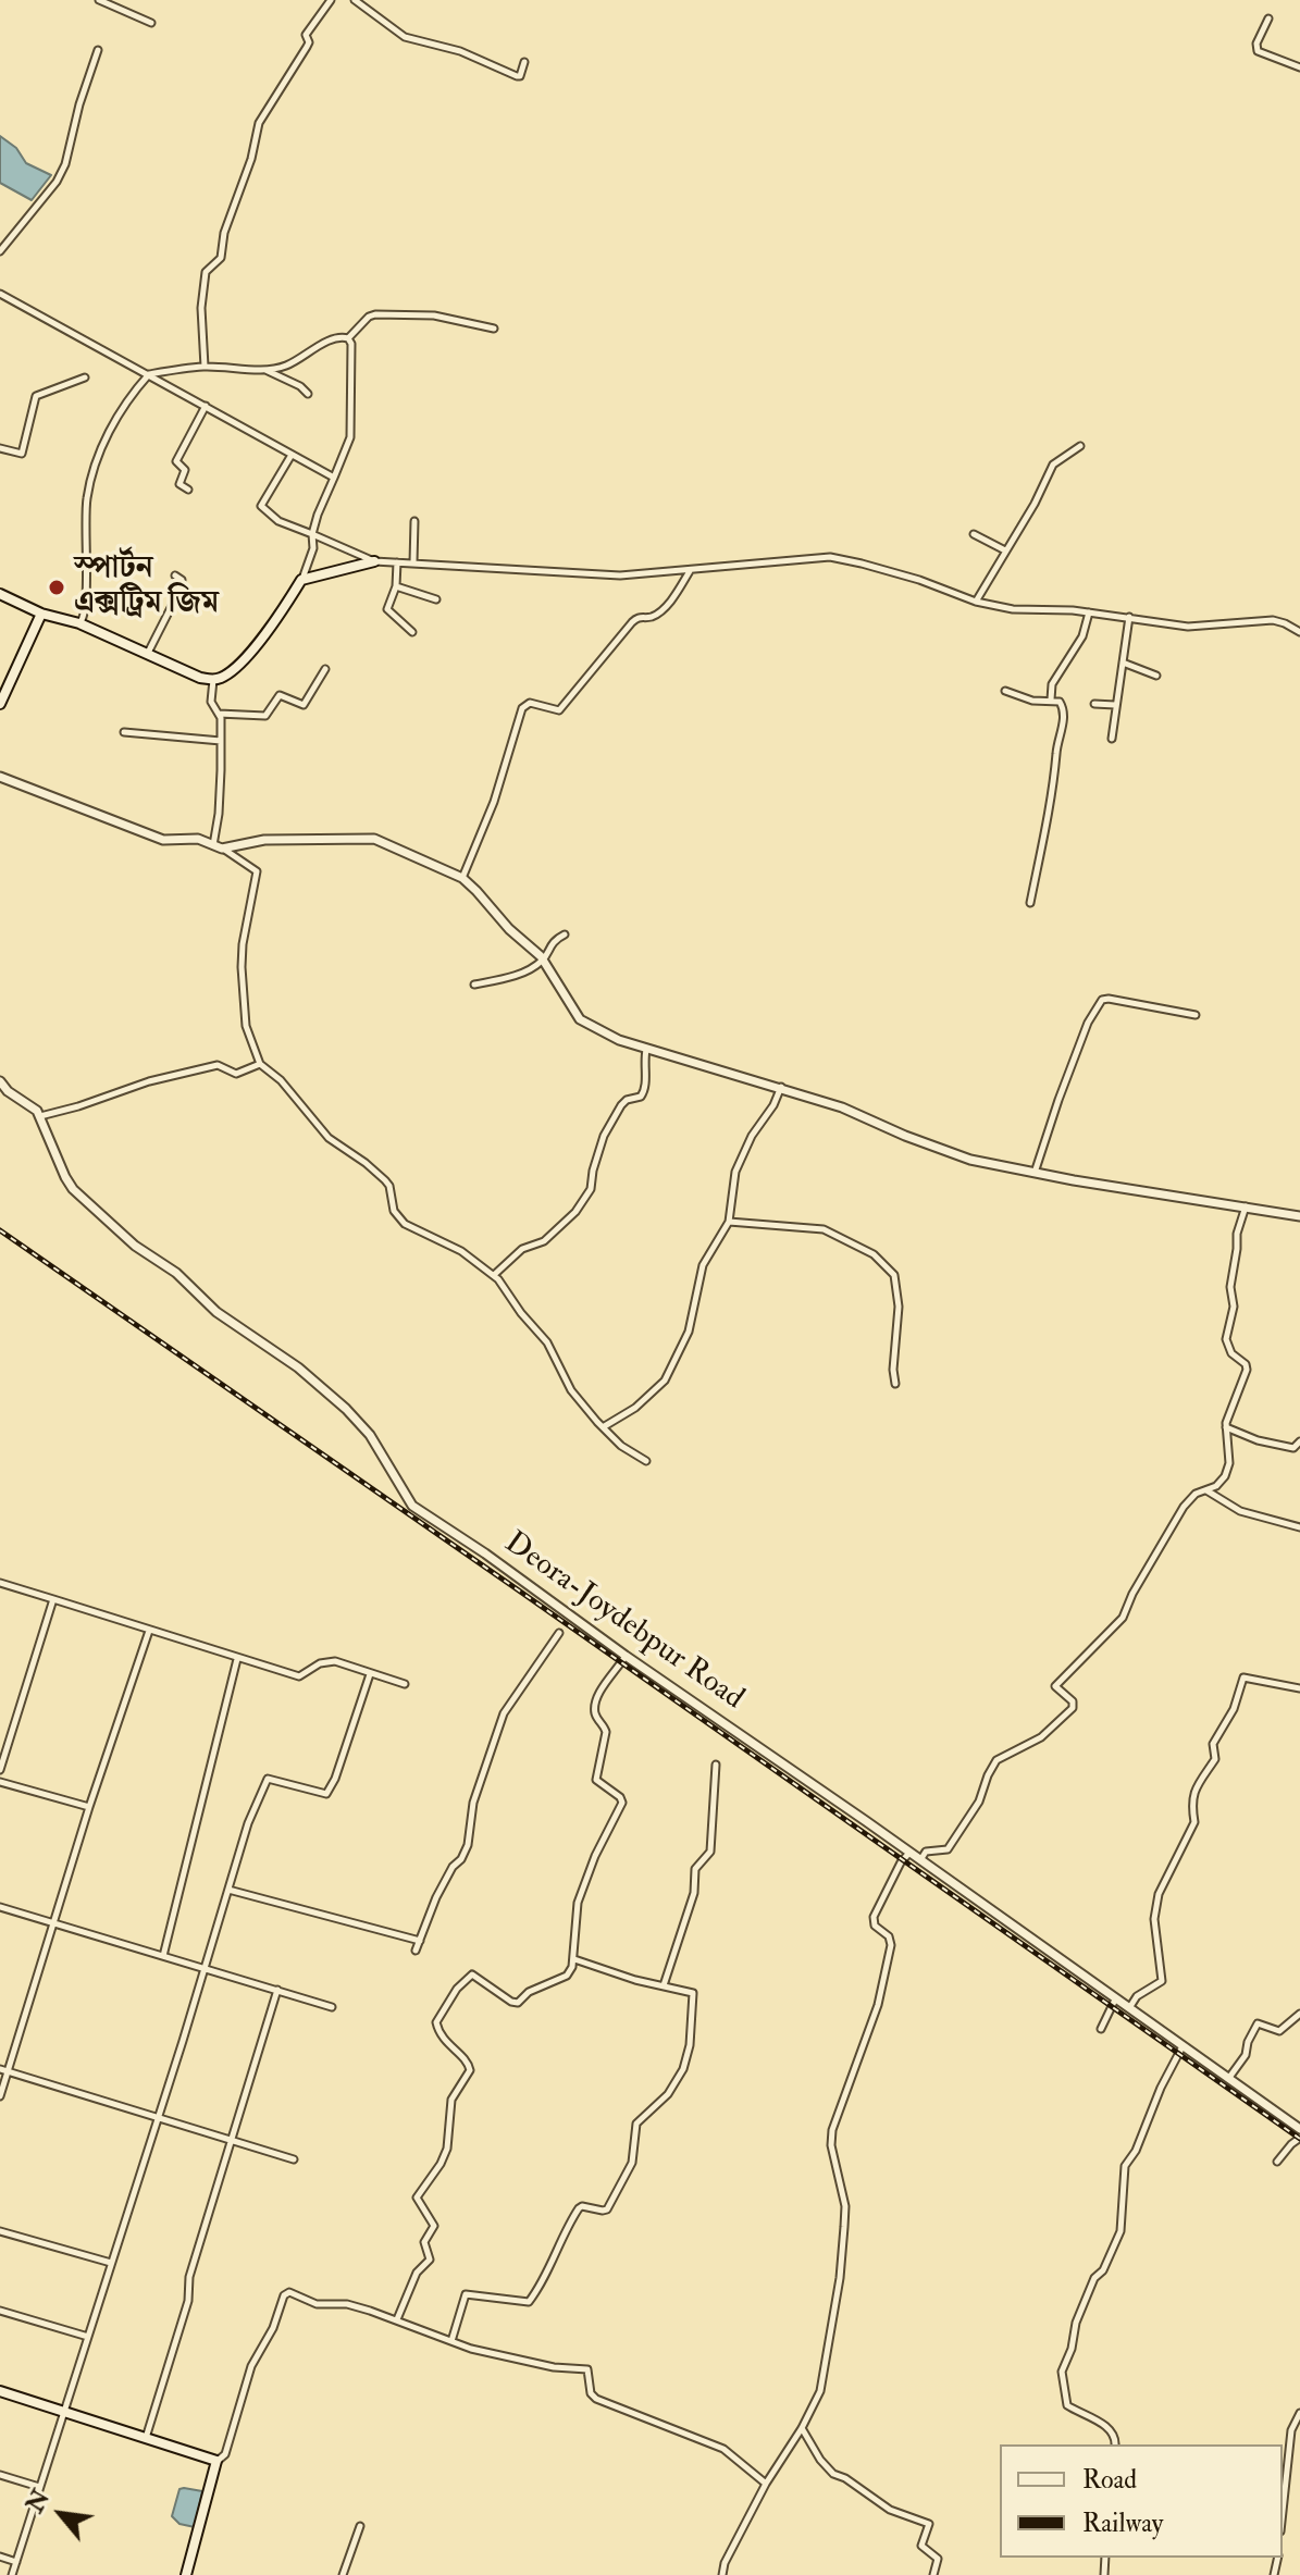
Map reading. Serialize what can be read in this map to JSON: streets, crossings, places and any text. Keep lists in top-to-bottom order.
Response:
{
  "streets": {
    "street": ["Deora-Joydebpur Road"]
  },
  "places": ["স্পার্টন এক্সট্রিম জিম"],
  "legend": ["Road", "Railway"],
  "north": "top left"
}
